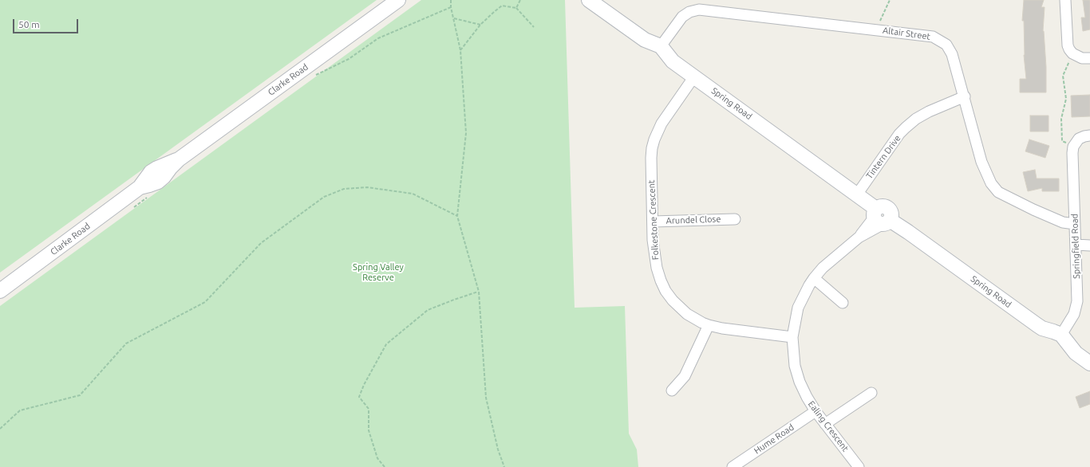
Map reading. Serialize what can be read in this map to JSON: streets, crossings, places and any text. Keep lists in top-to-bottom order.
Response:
{
  "streets": {
    "street": [
      "Altair Street",
      "Clarke Road",
      "Spring Road",
      "Tintern Drive",
      "Folkestone Crescent",
      "Arundel Close",
      "Springfield Road",
      "Ealing Crescent",
      "Hume Road"
    ]
  },
  "crossings": [
    ["Altair Street", "Spring Road"],
    ["Altair Street", "Tintern Drive"],
    ["Altair Street", "Springfield Road"],
    ["Spring Road", "Tintern Drive"],
    ["Spring Road", "Folkestone Crescent"],
    ["Spring Road", "Springfield Road"],
    ["Spring Road", "Ealing Crescent"],
    ["Folkestone Crescent", "Arundel Close"],
    ["Folkestone Crescent", "Ealing Crescent"],
    ["Ealing Crescent", "Hume Road"]
  ],
  "parks": ["Spring Valley Reserve"],
  "scale_bar": "50 m"
}
